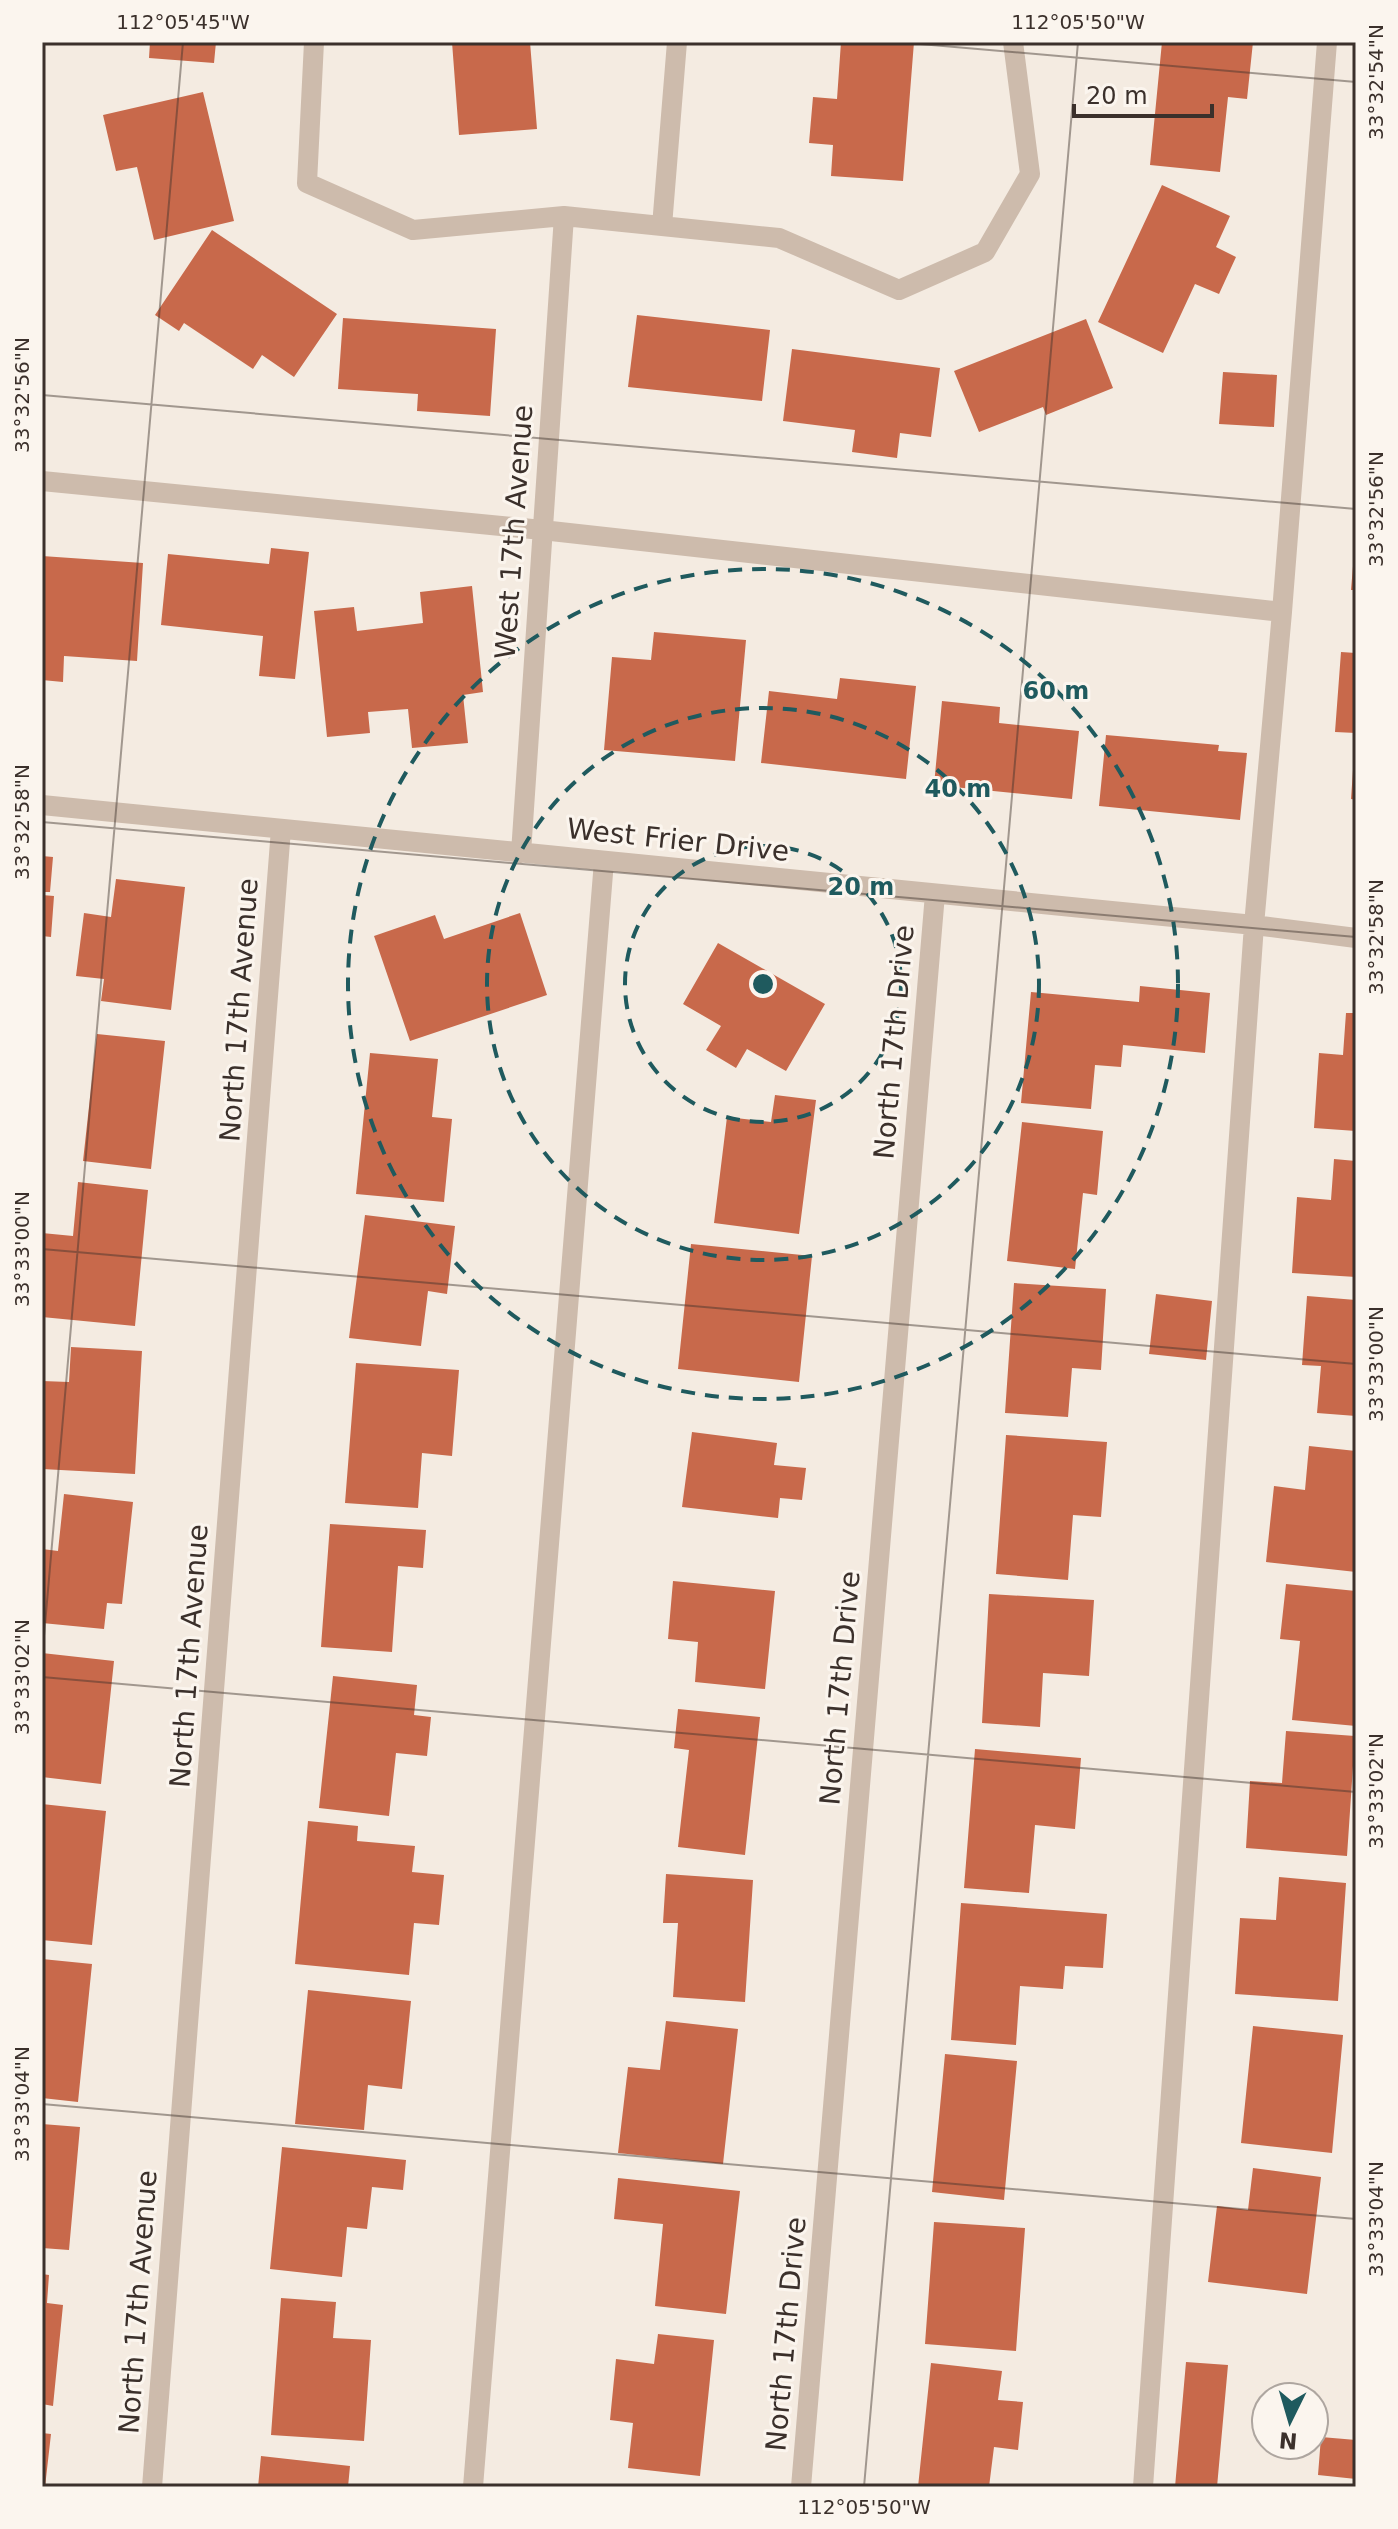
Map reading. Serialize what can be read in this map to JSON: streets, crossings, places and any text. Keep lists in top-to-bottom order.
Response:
{
  "streets": {
    "street": [
      "West 17th Avenue",
      "West Frier Drive",
      "North 17th Avenue",
      "North 17th Drive"
    ]
  },
  "crossings": [
    ["West 17th Avenue", "West Frier Drive"],
    ["West Frier Drive", "North 17th Avenue"],
    ["West Frier Drive", "North 17th Drive"]
  ],
  "scale_bar": "20 m",
  "north": "bottom",
  "coordinates": [
    "112°05'45\"W",
    "112°05'50\"W",
    "33°32'54\"N",
    "33°32'56\"N",
    "33°32'58\"N",
    "33°33'00\"N",
    "33°33'02\"N",
    "33°33'04\"N"
  ],
  "rings": ["60 m", "40 m", "20 m"]
}
